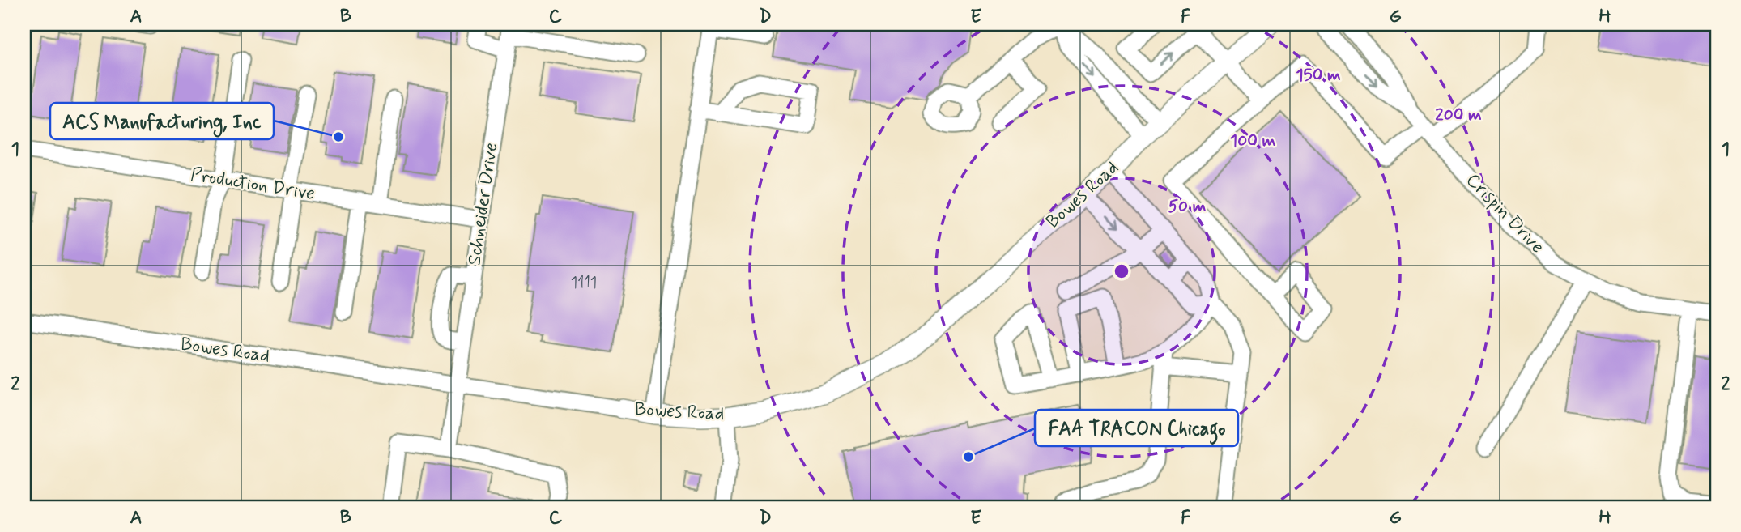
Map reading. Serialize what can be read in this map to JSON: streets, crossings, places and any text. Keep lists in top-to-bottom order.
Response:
{
  "streets": {
    "main road": ["Bowes Road"],
    "street": ["Production Drive", "Schneider Drive", "Crispin Drive"]
  },
  "crossings": [
    ["Production Drive", "Schneider Drive"],
    ["Bowes Road", "Schneider Drive"]
  ],
  "places": ["ACS Manufacturing, Inc", "FAA TRACON Chicago"],
  "house_numbers": ["1111"],
  "grid": {
    "columns": [
      "A",
      "B",
      "C",
      "D",
      "E",
      "F",
      "G",
      "H"
    ],
    "rows": ["1", "2"]
  },
  "rings": [
    "150 m",
    "200 m",
    "100 m",
    "50 m"
  ]
}
